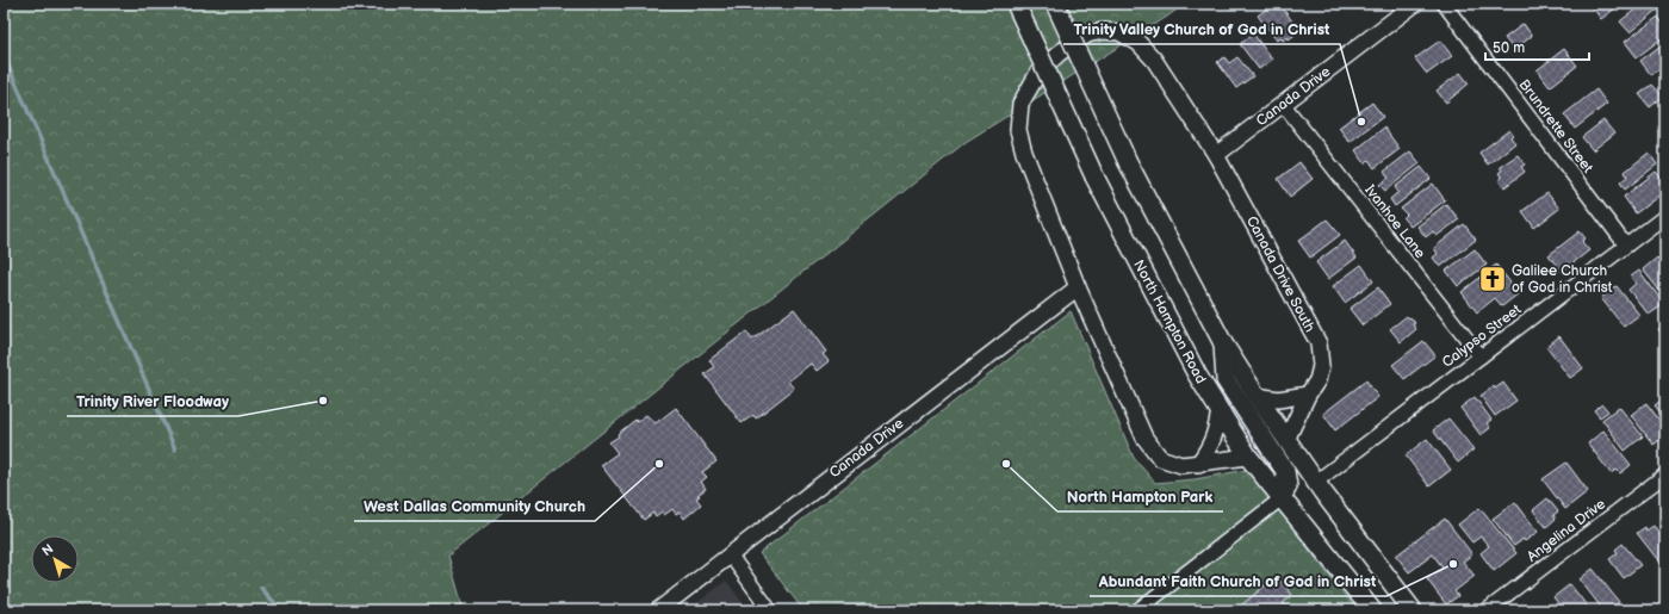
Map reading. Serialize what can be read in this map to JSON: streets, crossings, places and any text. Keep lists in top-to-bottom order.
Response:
{
  "streets": {
    "main road": ["North Hampton Road"],
    "street": [
      "Canada Drive",
      "Brundrette Street",
      "Ivanhoe Lane",
      "Canada Drive South",
      "Calypso Street",
      "Angelina Drive"
    ]
  },
  "crossings": [
    ["Canada Drive", "Ivanhoe Lane"],
    ["Canada Drive", "Canada Drive South"],
    ["Brundrette Street", "Calypso Street"],
    ["Ivanhoe Lane", "Calypso Street"]
  ],
  "places": {
    "other": [
      "Trinity Valley Church of God in Christ",
      "Trinity River Floodway",
      "West Dallas Community Church",
      "North Hampton Park",
      "Abundant Faith Church of God in Christ"
    ],
    "church": ["Galilee Church of God in Christ"]
  },
  "scale_bar": "50 m",
  "north": "top left"
}
